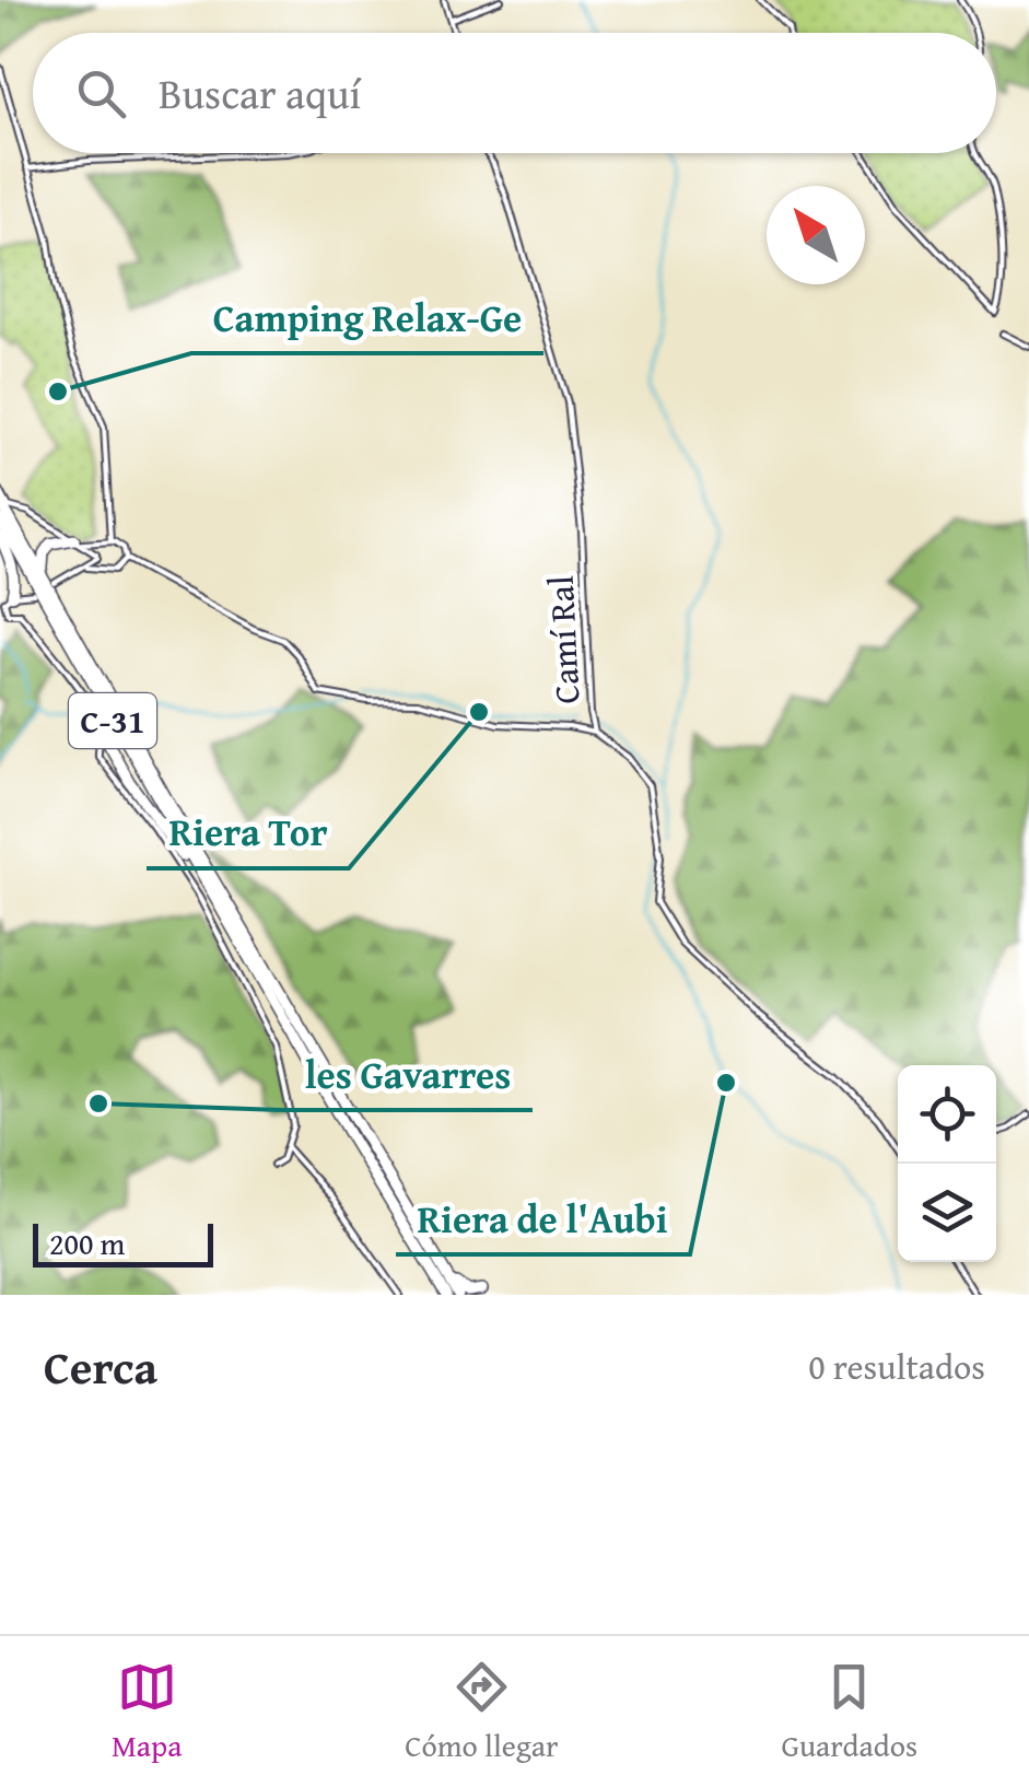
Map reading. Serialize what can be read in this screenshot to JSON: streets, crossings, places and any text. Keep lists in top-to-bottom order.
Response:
{
  "streets": {
    "highway": ["C-31"],
    "street": ["Camí Ral"]
  },
  "places": [
    "Camping Relax-Ge",
    "Riera Tor",
    "Riera de l'Aubi",
    "les Gavarres"
  ],
  "scale_bar": "200 m",
  "north": "top left",
  "page": {
    "search": "Buscar aquí",
    "scale": "200 m",
    "heading": ["Cerca", "0 resultados"],
    "nav": ["Mapa", "Cómo llegar", "Guardados"]
  }
}
